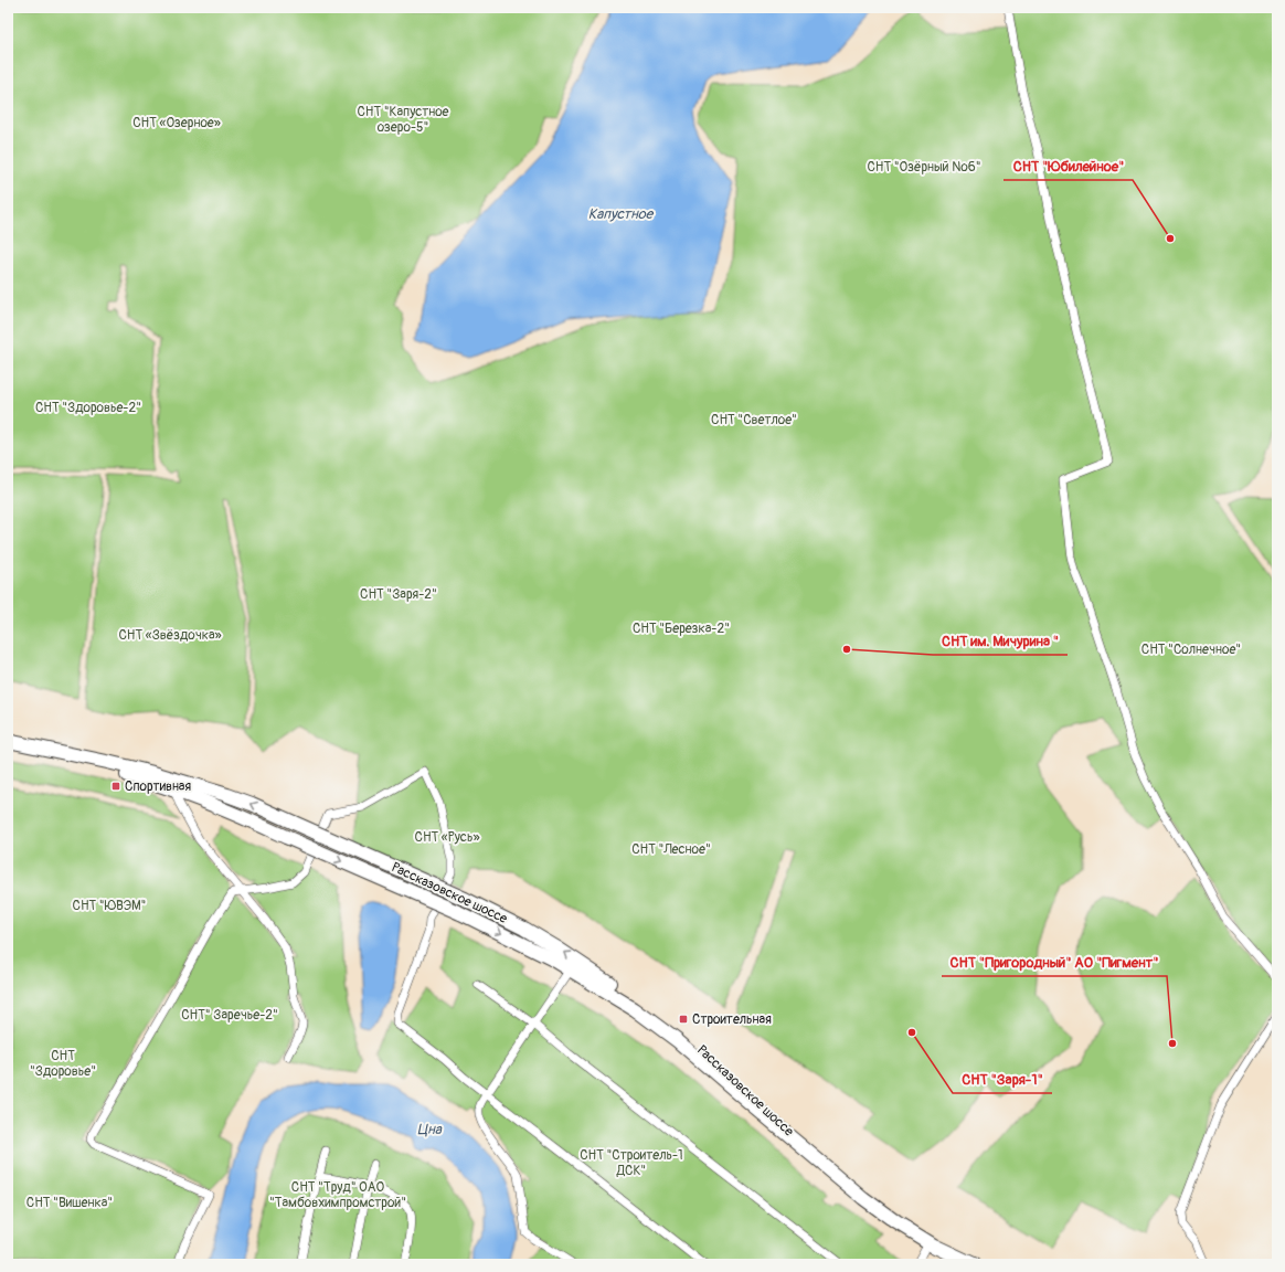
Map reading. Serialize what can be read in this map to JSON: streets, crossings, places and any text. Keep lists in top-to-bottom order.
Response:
{
  "streets": {
    "main road": ["Рассказовское шоссе"]
  },
  "water": ["Капустное", "Цна"],
  "parks": [
    "СНТ \"Капустное озеро-5\"",
    "СНТ «Озерное»",
    "СНТ \"Озёрный №6\"",
    "СНТ \"Здоровье-2\"",
    "СНТ \"Светлое\"",
    "СНТ \"Заря-2\"",
    "СНТ \"Березка-2\"",
    "СНТ «Звёздочка»",
    "СНТ \"Солнечное\"",
    "СНТ «Русь»",
    "СНТ \"Лесное\"",
    "СНТ \"ЮВЭМ\"",
    "СНТ\" Заречье-2\"",
    "СНТ \"Здоровье\"",
    "СНТ \"Строитель-1 ДСК\"",
    "СНТ \"Труд\" ОАО \"Тамбовхимпромстрой\"",
    "СНТ \"Вишенка\""
  ],
  "places": {
    "other": [
      "СНТ \"Юбилейное\"",
      "СНТ им. Мичурина \"",
      "СНТ \"Заря-1\"",
      "СНТ \"Пригородный\" АО \"Пигмент\""
    ],
    "transit": ["Спортивная", "Строительная"]
  }
}
